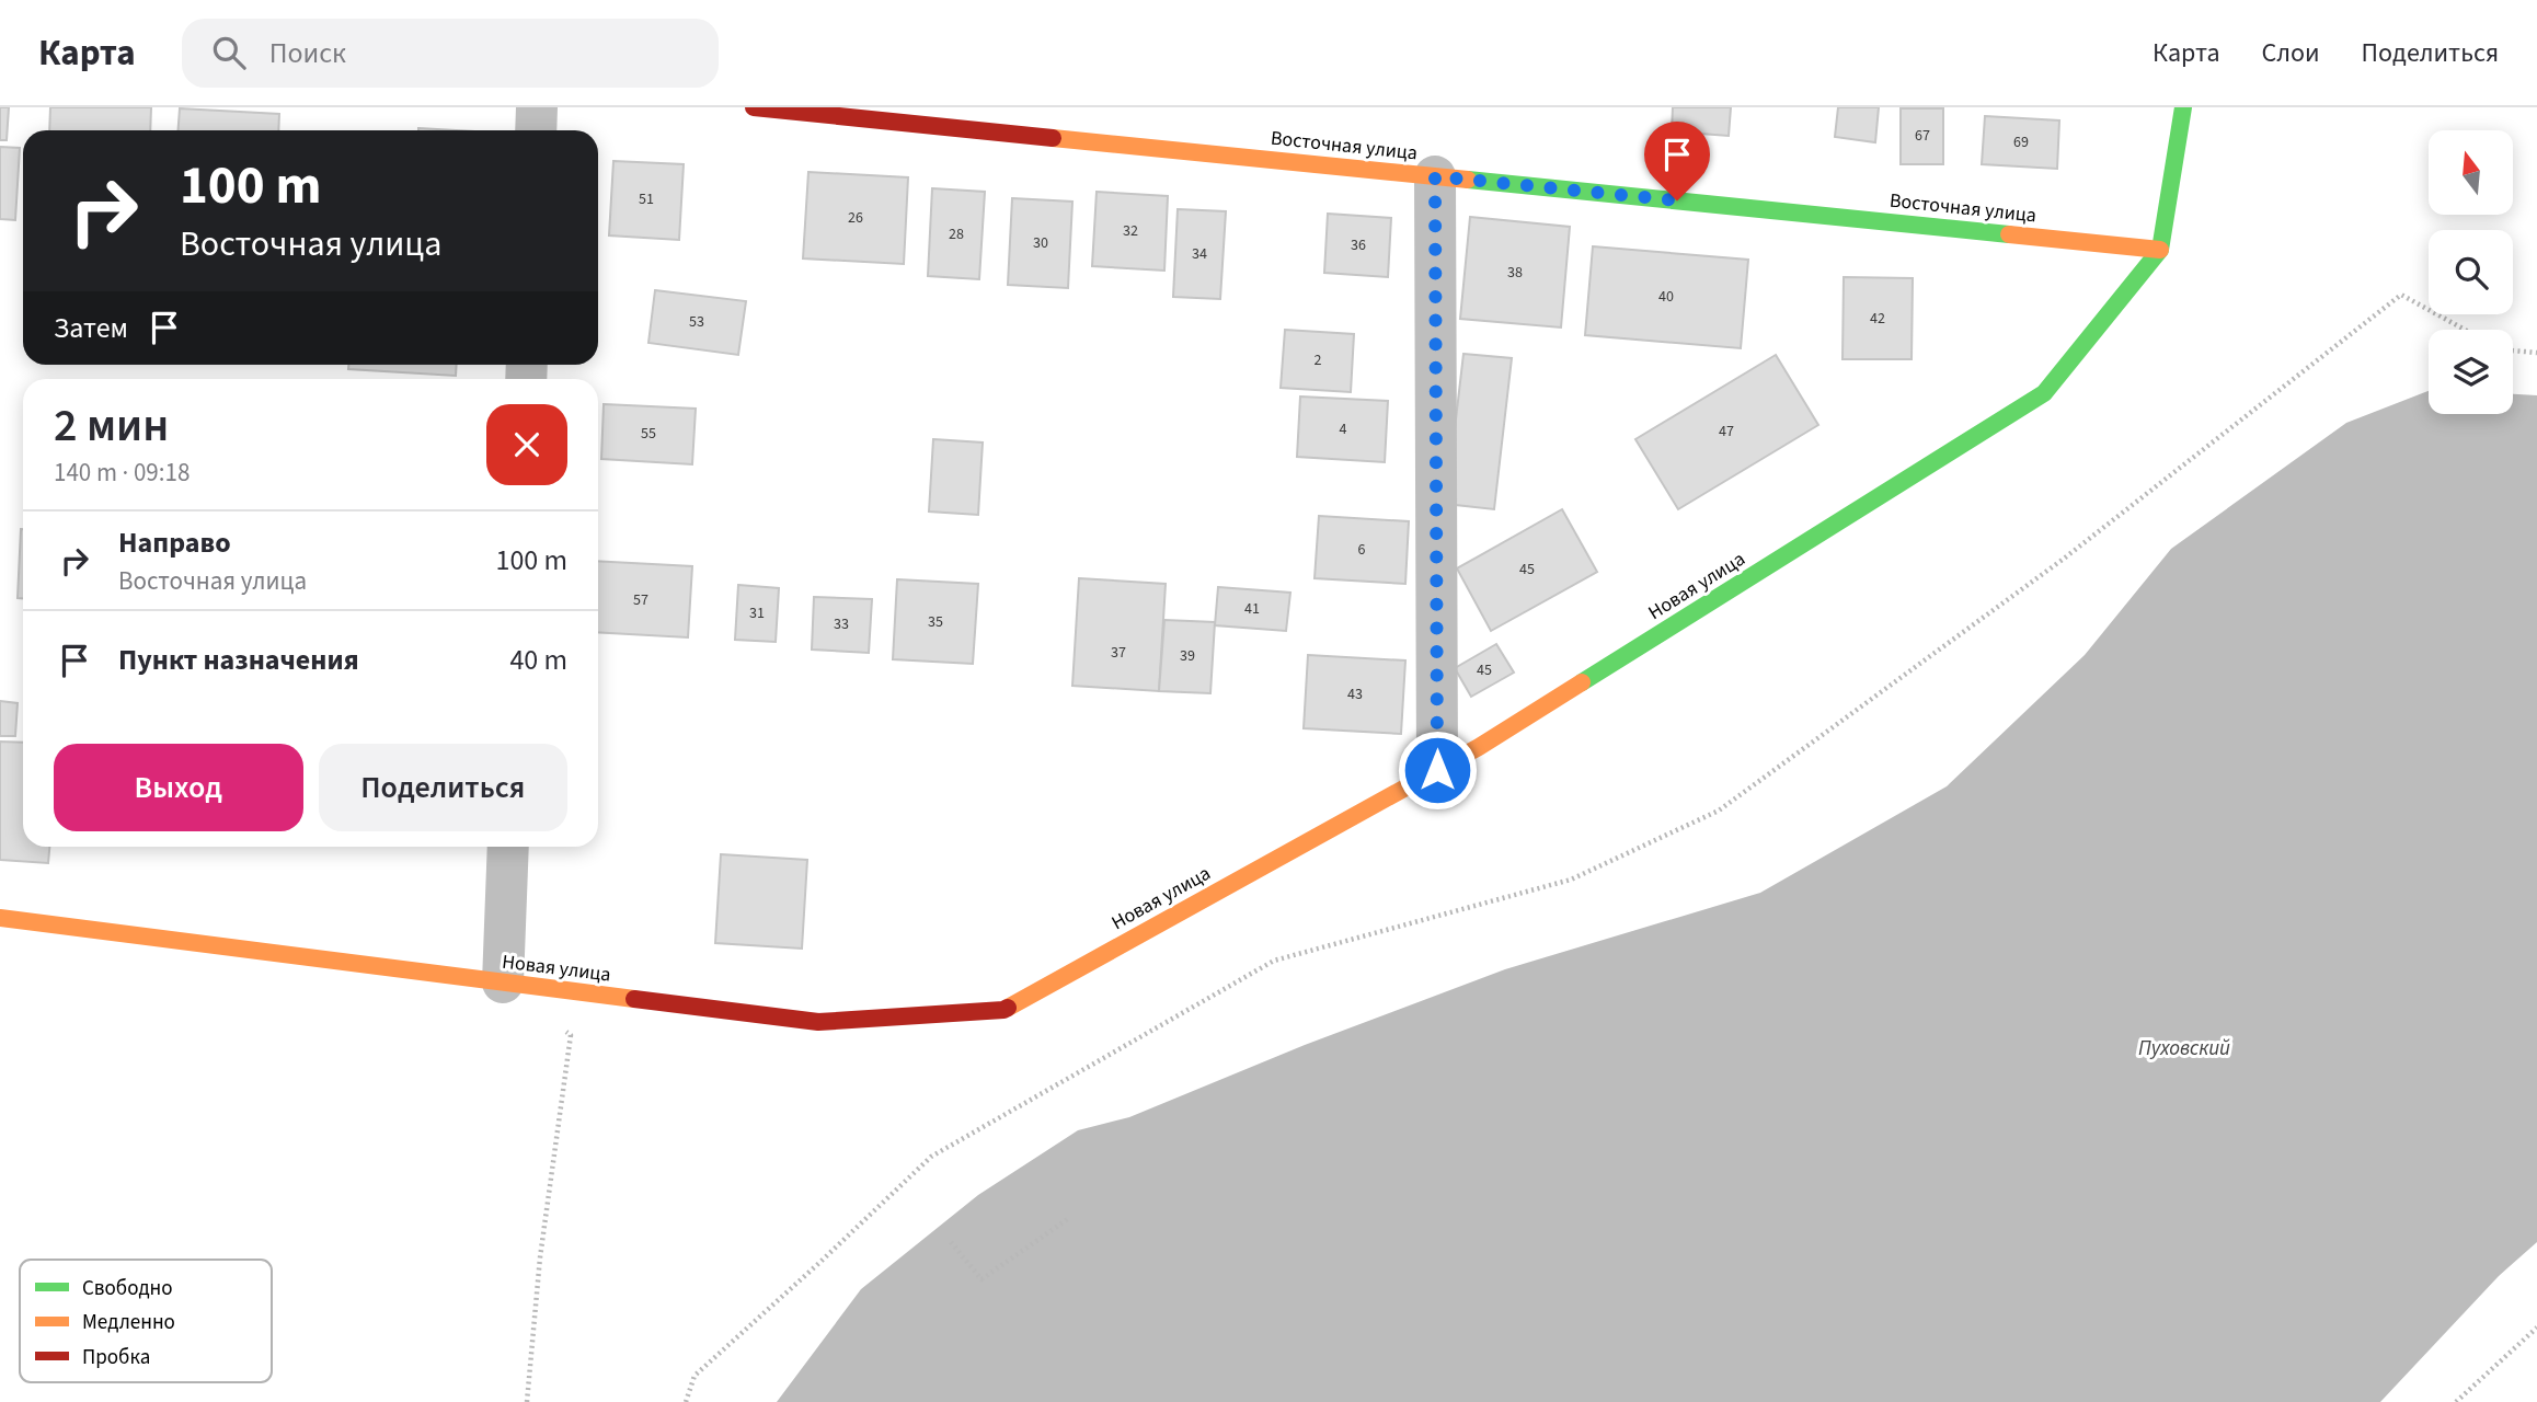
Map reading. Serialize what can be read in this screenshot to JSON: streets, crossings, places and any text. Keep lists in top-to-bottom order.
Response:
{
  "streets": {
    "street": ["Восточная улица", "Новая улица"]
  },
  "crossings": [
    ["Восточная улица", "Новая улица"]
  ],
  "water": ["Пуховский"],
  "house_numbers": [
    "67",
    "69",
    "51",
    "26",
    "32",
    "28",
    "30",
    "36",
    "34",
    "38",
    "40",
    "42",
    "53",
    "2",
    "4",
    "47",
    "55",
    "6",
    "45",
    "57",
    "41",
    "31",
    "35",
    "33",
    "37",
    "39",
    "45",
    "43"
  ],
  "legend": ["Свободно", "Медленно", "Пробка"],
  "north": "top",
  "page": {
    "header": "Карта",
    "search": "Поиск",
    "nav": ["Карта", "Слои", "Поделиться"],
    "turn": ["100 m", "Восточная улица"],
    "then": "Затем",
    "heading": ["2 мин", "140 m · 09:18"],
    "list": [
      {
        "name": "Направо",
        "note": "Восточная улица",
        "value": "100 m"
      },
      {
        "name": "Пункт назначения",
        "value": "40 m"
      }
    ],
    "buttons": ["Выход", "Поделиться"]
  }
}
